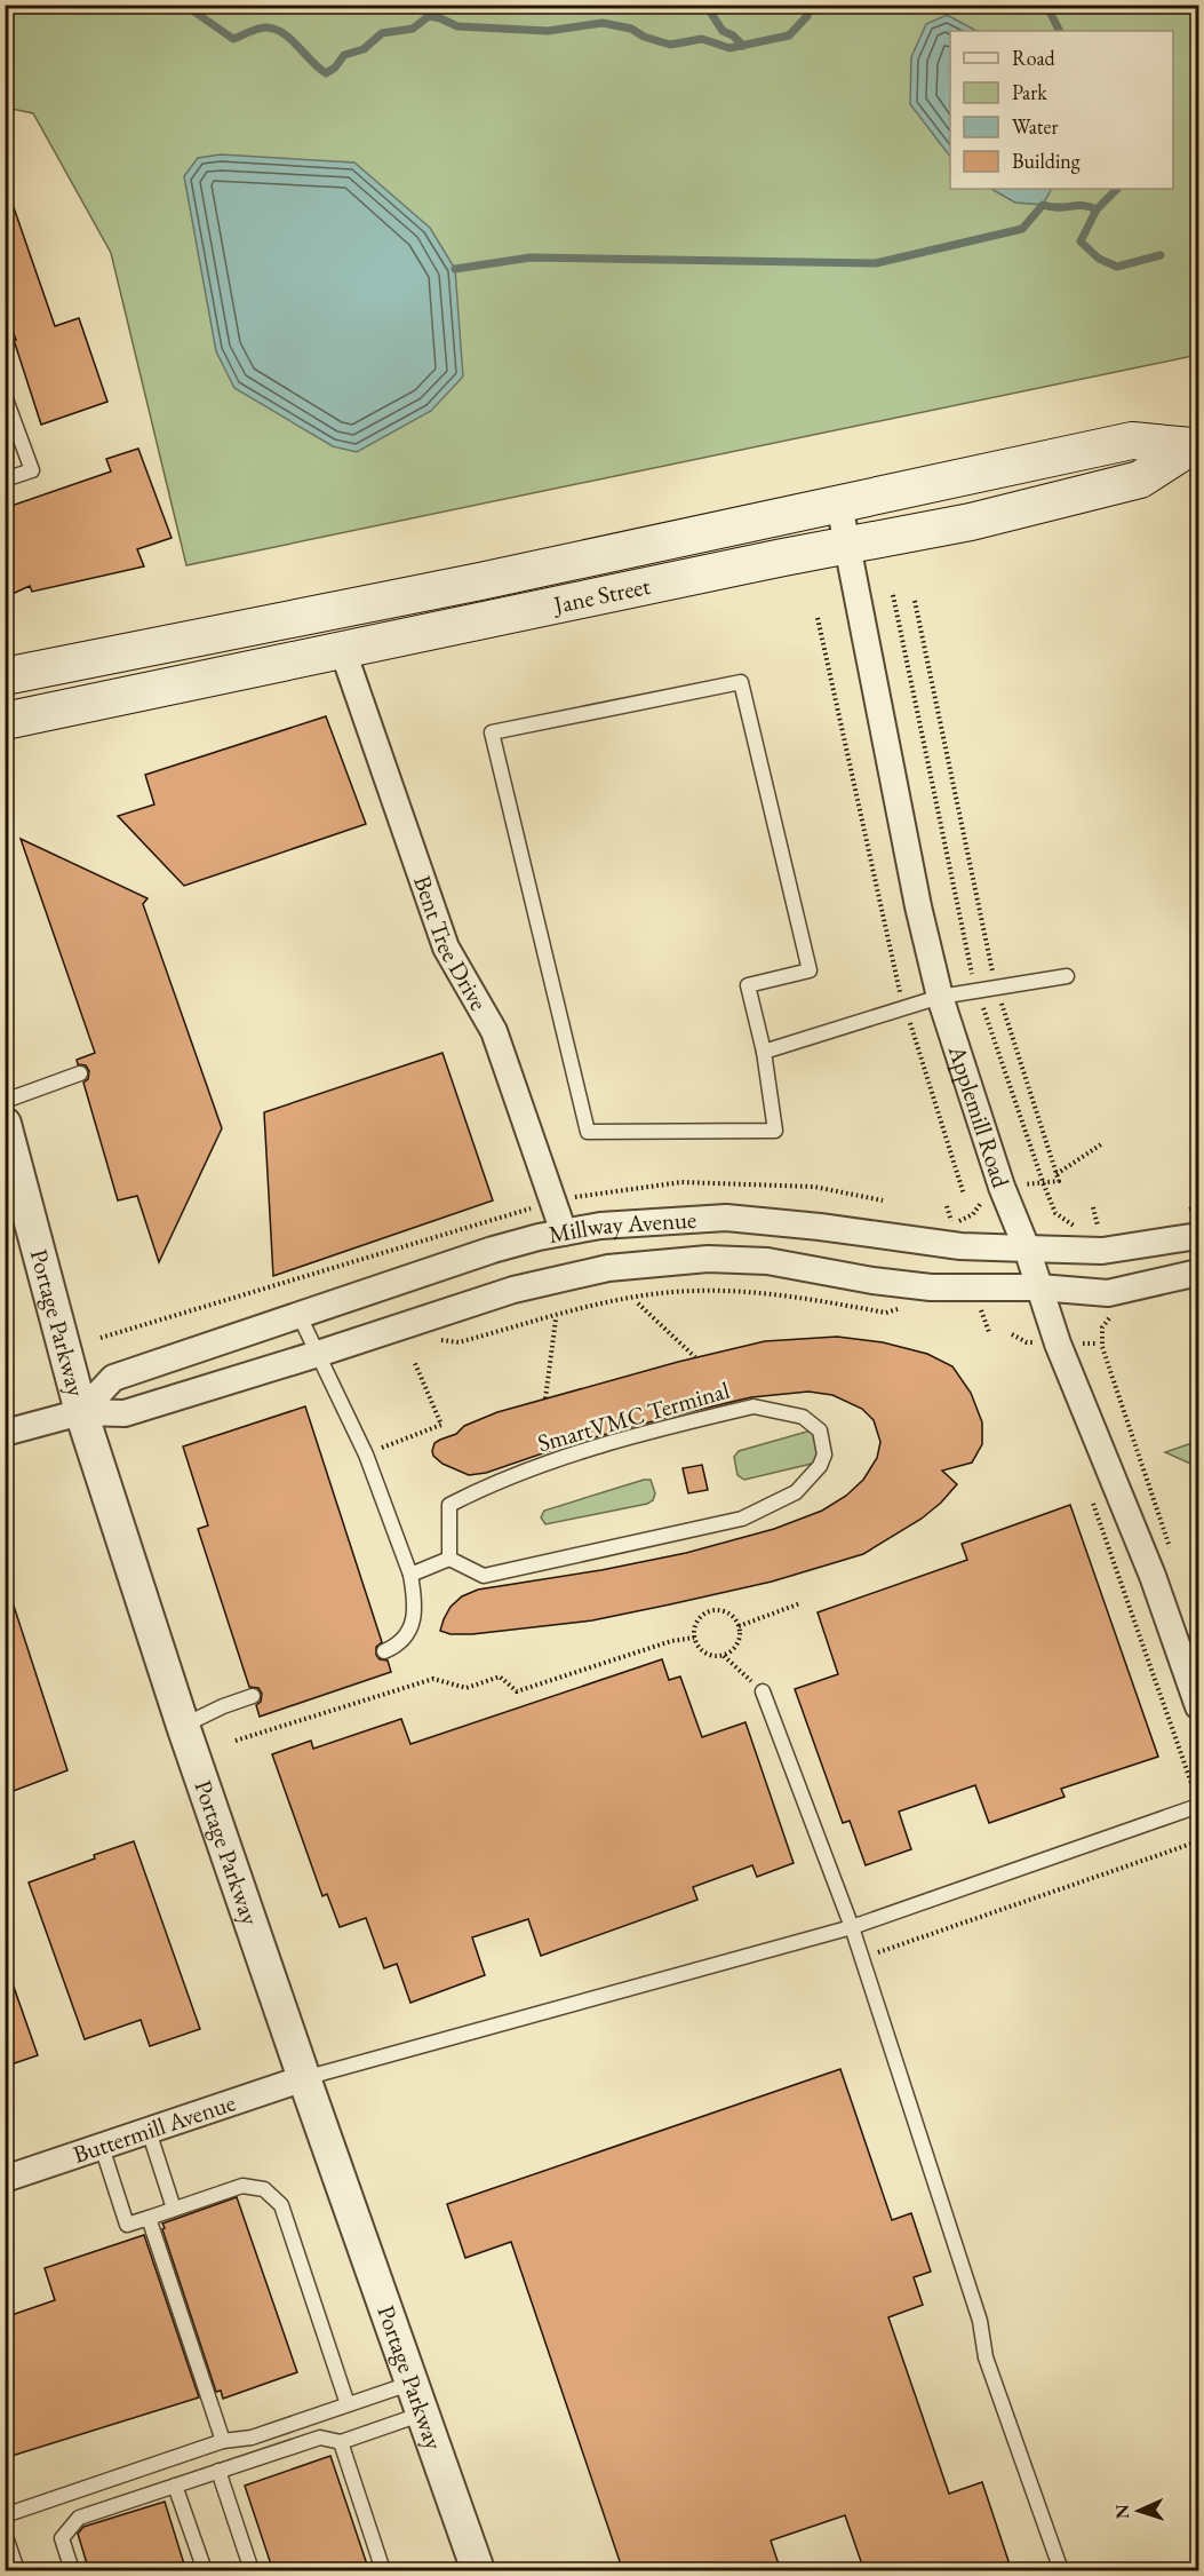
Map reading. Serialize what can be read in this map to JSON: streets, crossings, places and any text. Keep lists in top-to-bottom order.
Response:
{
  "streets": {
    "main road": ["Jane Street"],
    "street": [
      "Bent Tree Drive",
      "Applemill Road",
      "Millway Avenue",
      "Portage Parkway",
      "Buttermill Avenue"
    ],
    "lane": ["SmartVMC Terminal"]
  },
  "crossings": [
    ["Jane Street", "Bent Tree Drive"],
    ["Jane Street", "Applemill Road"],
    ["Bent Tree Drive", "Millway Avenue"],
    ["Applemill Road", "Millway Avenue"],
    ["Millway Avenue", "Portage Parkway"],
    ["Portage Parkway", "Buttermill Avenue"]
  ],
  "legend": [
    "Road",
    "Park",
    "Water",
    "Building"
  ],
  "north": "left"
}
